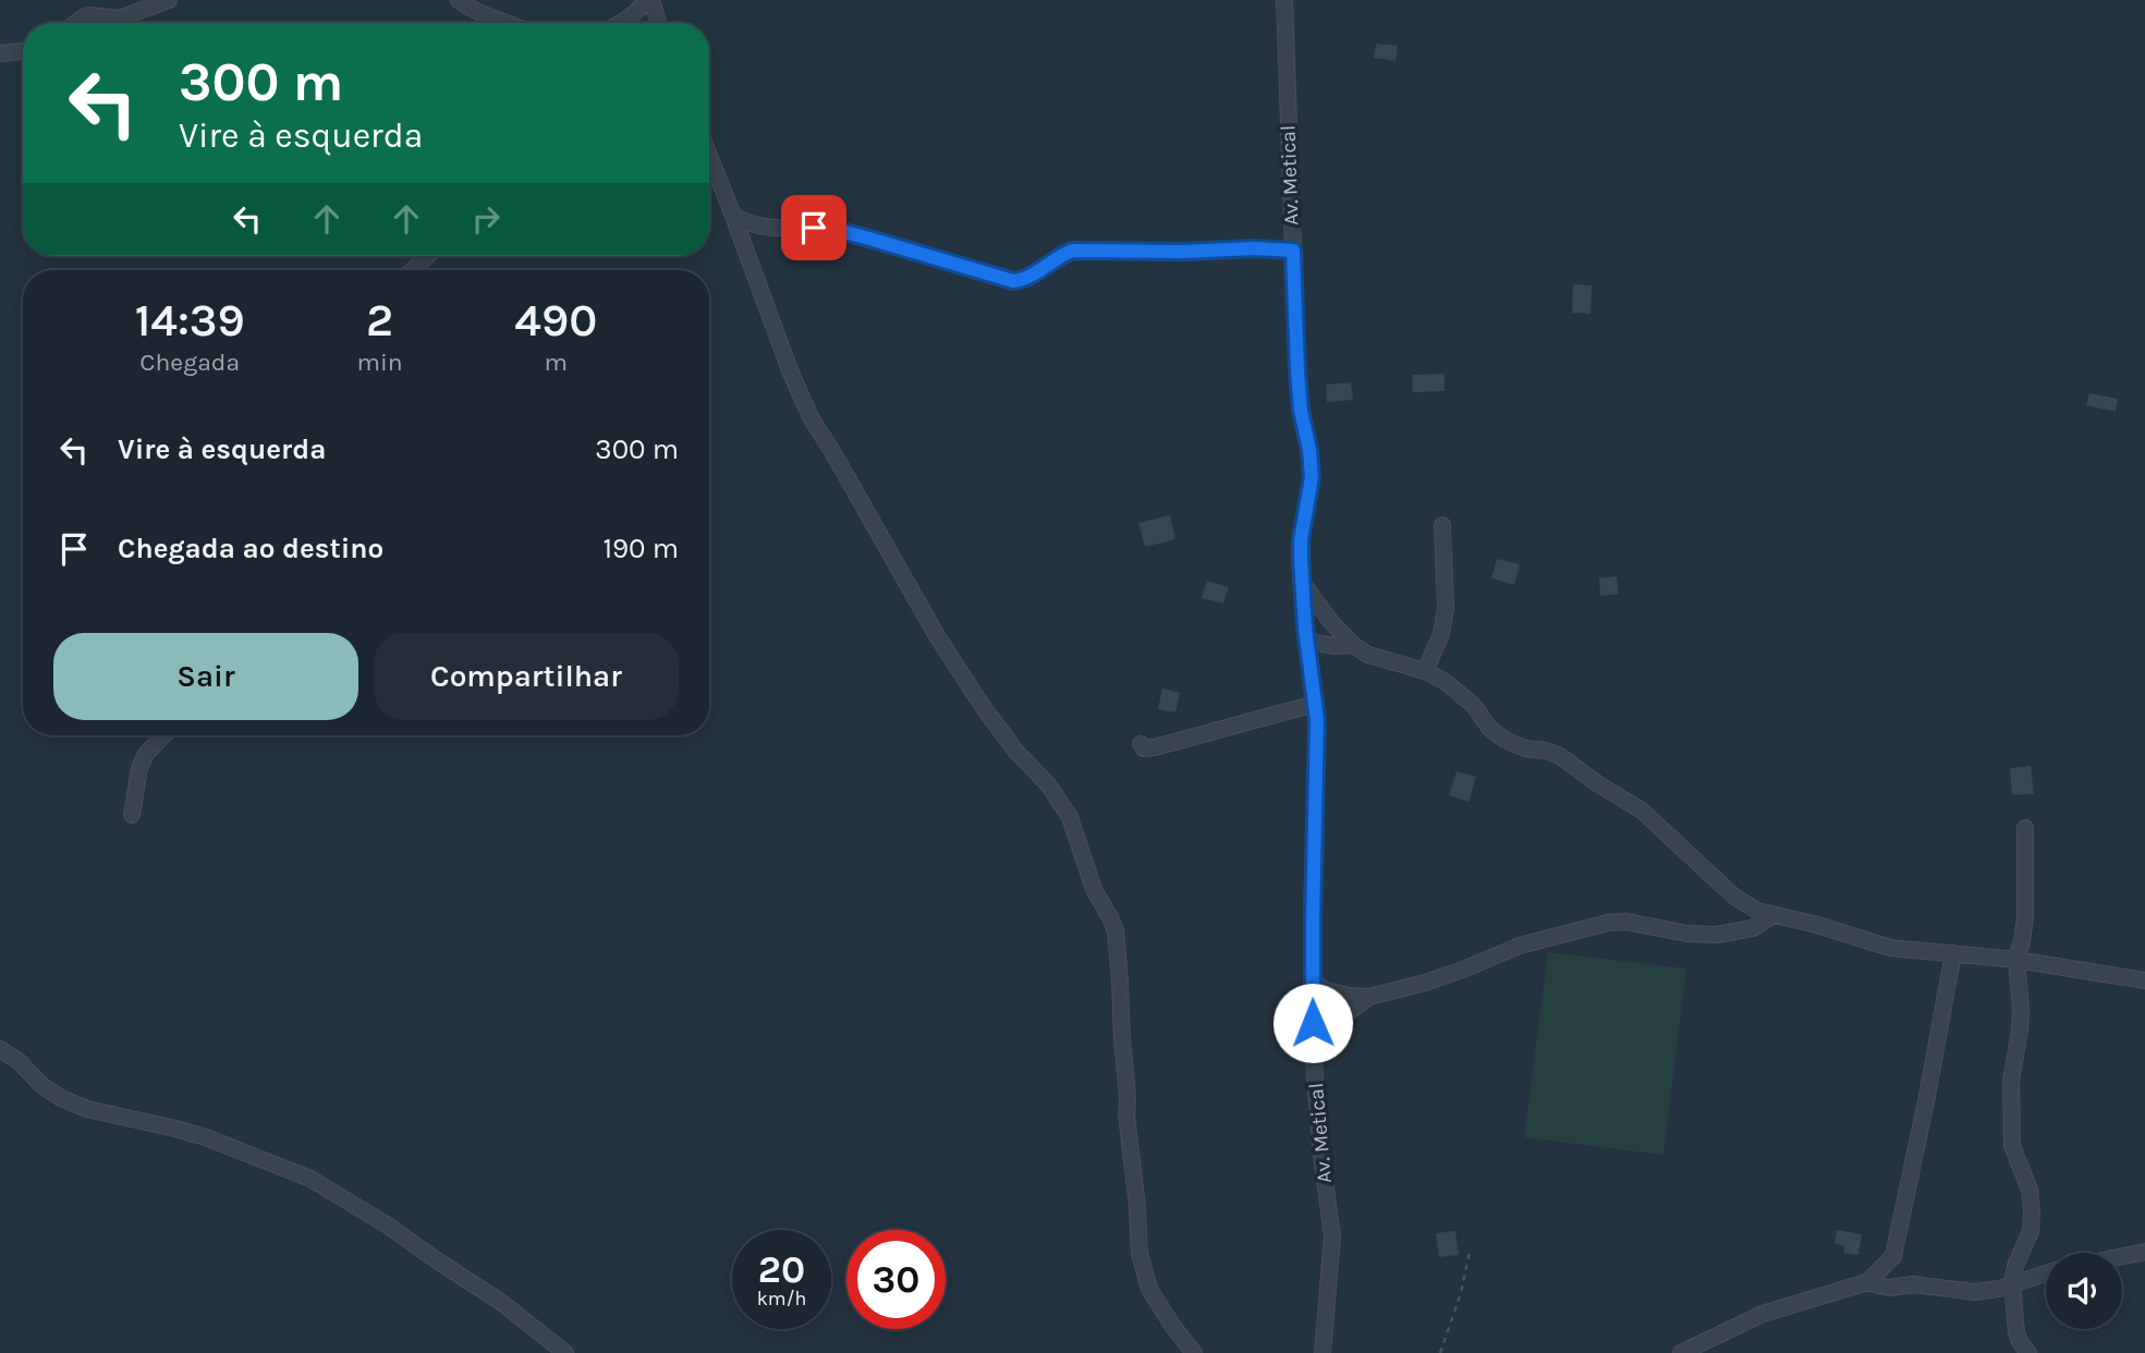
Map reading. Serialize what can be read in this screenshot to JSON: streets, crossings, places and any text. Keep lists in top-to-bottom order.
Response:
{
  "streets": {
    "street": ["Av. Metical"]
  },
  "page": {
    "turn": ["300 m", "Vire à esquerda"],
    "eta": [
      "14:39",
      "Chegada",
      "2",
      "min",
      "490",
      "m"
    ],
    "list": [
      {
        "name": "Vire à esquerda",
        "value": "300 m"
      },
      {
        "name": "Chegada ao destino",
        "value": "190 m"
      }
    ],
    "buttons": ["Sair", "Compartilhar"],
    "speed": "20 km/h",
    "limit": "30"
  }
}
